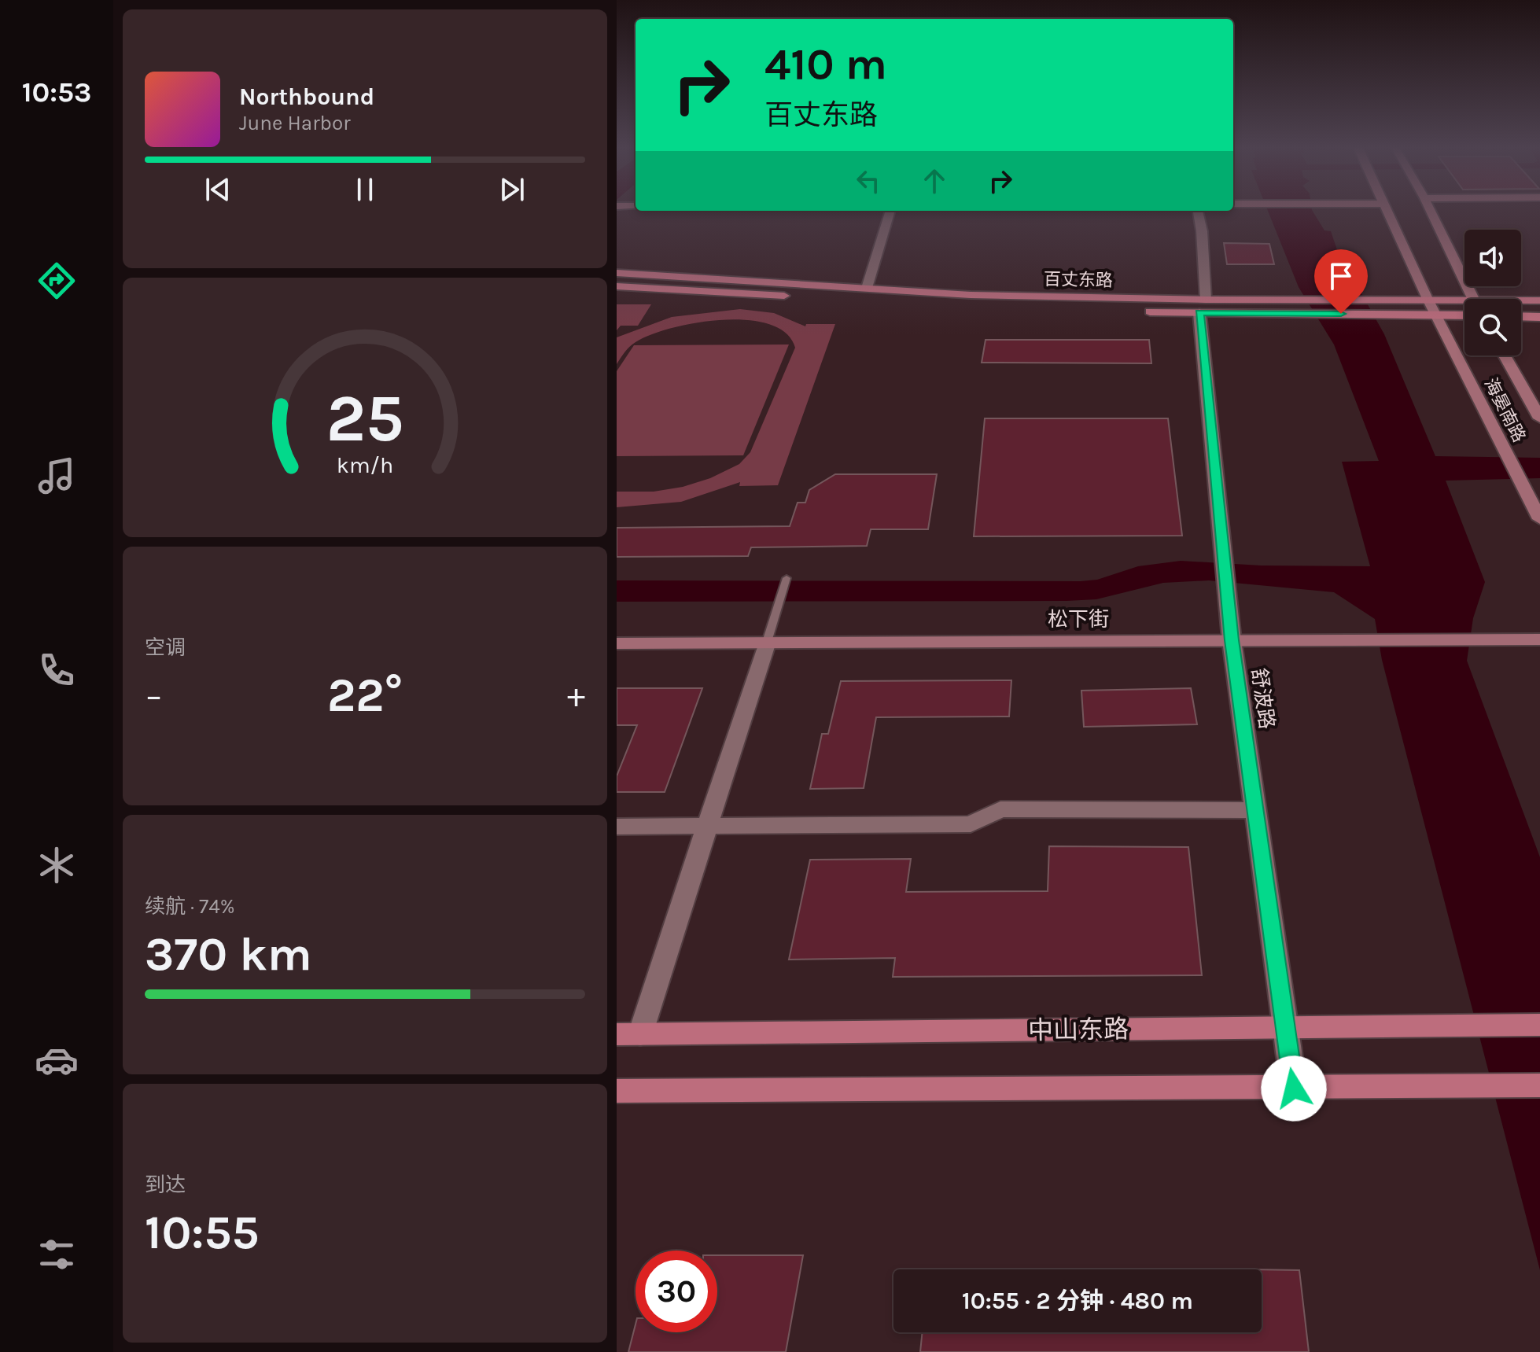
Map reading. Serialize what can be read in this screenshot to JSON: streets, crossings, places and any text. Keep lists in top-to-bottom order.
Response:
{
  "streets": {
    "main road": [
      "百丈东路",
      "海晏南路",
      "松下街",
      "中山东路"
    ],
    "street": ["舒波路"]
  },
  "crossings": [
    ["百丈东路", "海晏南路"],
    ["百丈东路", "舒波路"],
    ["松下街", "舒波路"],
    ["舒波路", "中山东路"]
  ],
  "page": {
    "tabs": "10:53",
    "turn": ["410 m", "百丈东路"],
    "song": ["Northbound", "June Harbor"],
    "tile": [
      "空调",
      ["续航 · 74%", "370 km"],
      ["到达", "10:55"]
    ],
    "heat": ["−", "22°", "+"],
    "limit": "30",
    "trip": "10:55 · 2 分钟 · 480 m",
    "gauge": ["25", "km/h"]
  }
}
